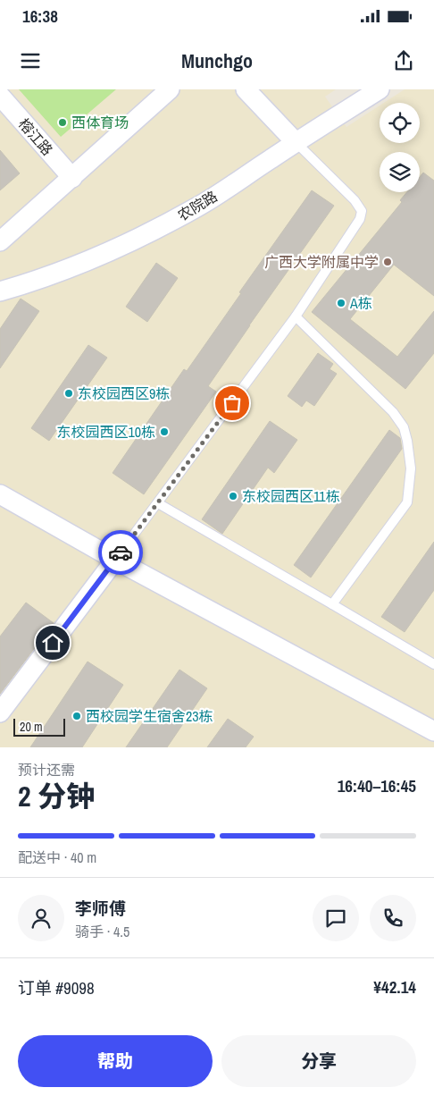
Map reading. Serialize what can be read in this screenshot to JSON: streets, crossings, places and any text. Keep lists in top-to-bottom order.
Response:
{
  "streets": {
    "street": ["榕江路", "农院路"]
  },
  "places": [
    "西体育场",
    "广西大学附属中学",
    "A栋",
    "东校园西区9栋",
    "东校园西区10栋",
    "东校园西区11栋",
    "西校园学生宿舍23栋"
  ],
  "scale_bar": "20 m",
  "page": {
    "status": "16:38",
    "header": "Munchgo",
    "scale": "20 m",
    "heading": ["2 分钟", "预计还需", "16:40–16:45"],
    "panel": [
      "李师傅",
      "骑手 · 4.5",
      "订单 #9098",
      "¥42.14"
    ],
    "bar": "配送中 · 40 m",
    "buttons": ["帮助", "分享"]
  }
}
